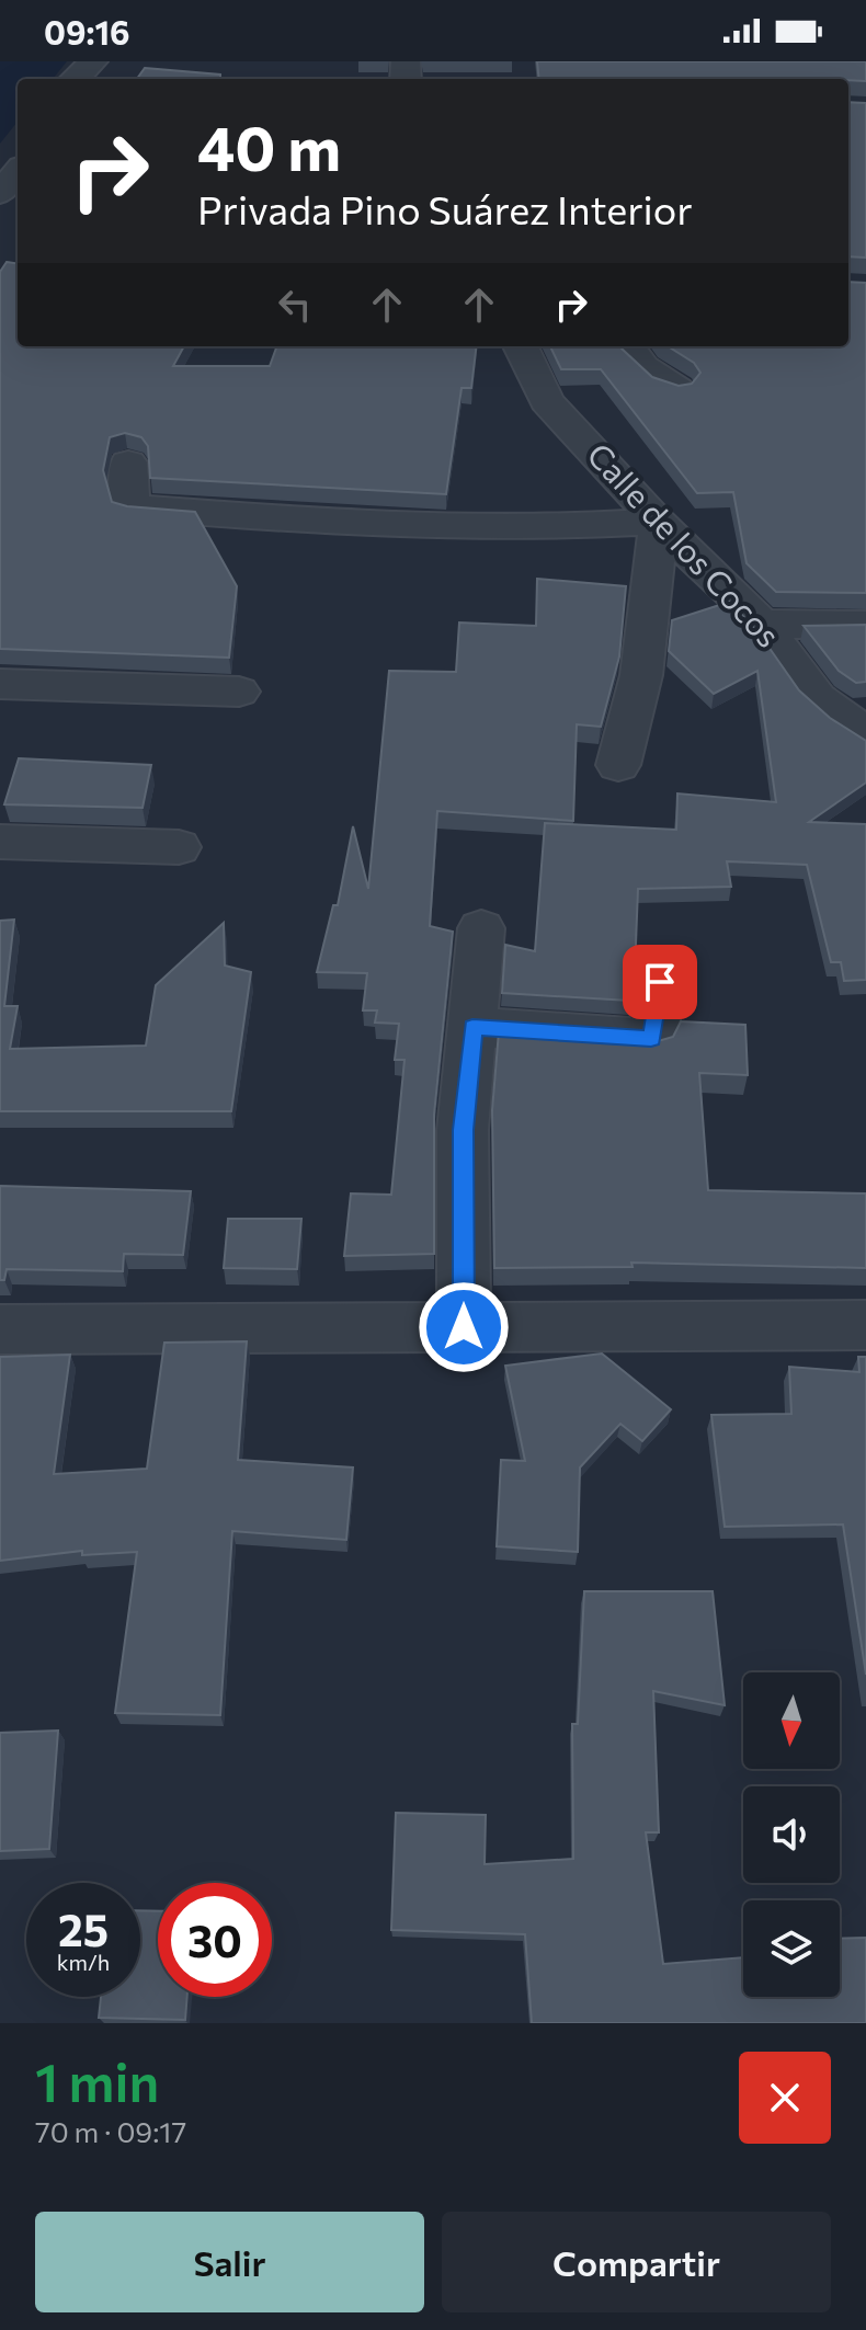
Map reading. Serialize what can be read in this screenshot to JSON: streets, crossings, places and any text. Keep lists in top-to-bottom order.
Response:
{
  "streets": {
    "street": ["Calle de los Cocos"]
  },
  "north": "bottom",
  "page": {
    "status": "09:16",
    "turn": ["40 m", "Privada Pino Suárez Interior"],
    "speed": "25 km/h",
    "limit": "30",
    "heading": ["1 min", "70 m · 09:17"],
    "buttons": ["Salir", "Compartir"]
  }
}
